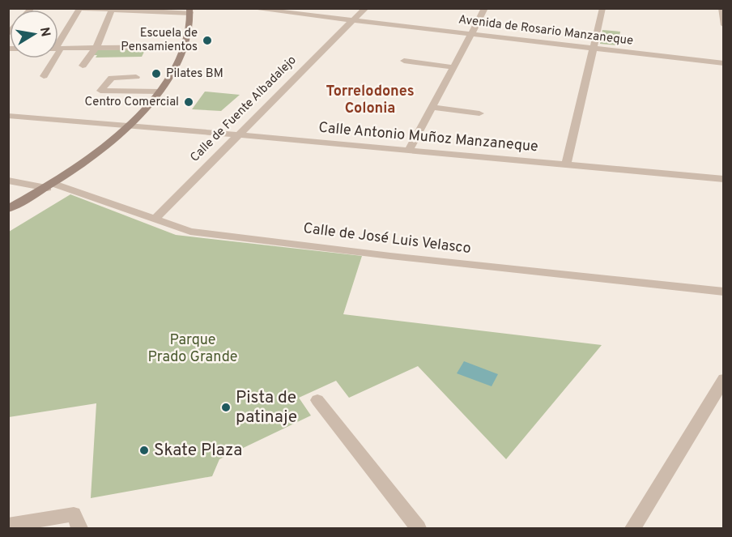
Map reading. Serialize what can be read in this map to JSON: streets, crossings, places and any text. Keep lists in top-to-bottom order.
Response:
{
  "streets": {
    "street": [
      "Avenida de Rosario Manzaneque",
      "Calle de Fuente Albadalejo",
      "Calle Antonio Muñoz Manzaneque",
      "Calle de José Luis Velasco"
    ]
  },
  "crossings": [
    ["Avenida de Rosario Manzaneque", "Calle de Fuente Albadalejo"],
    ["Calle de Fuente Albadalejo", "Calle Antonio Muñoz Manzaneque"],
    ["Calle de Fuente Albadalejo", "Calle de José Luis Velasco"]
  ],
  "districts": ["Torrelodones Colonia"],
  "parks": ["Parque Prado Grande"],
  "places": [
    "Escuela de Pensamientos",
    "Pilates BM",
    "Centro Comercial",
    "Pista de patinaje",
    "Skate Plaza"
  ],
  "north": "right"
}
